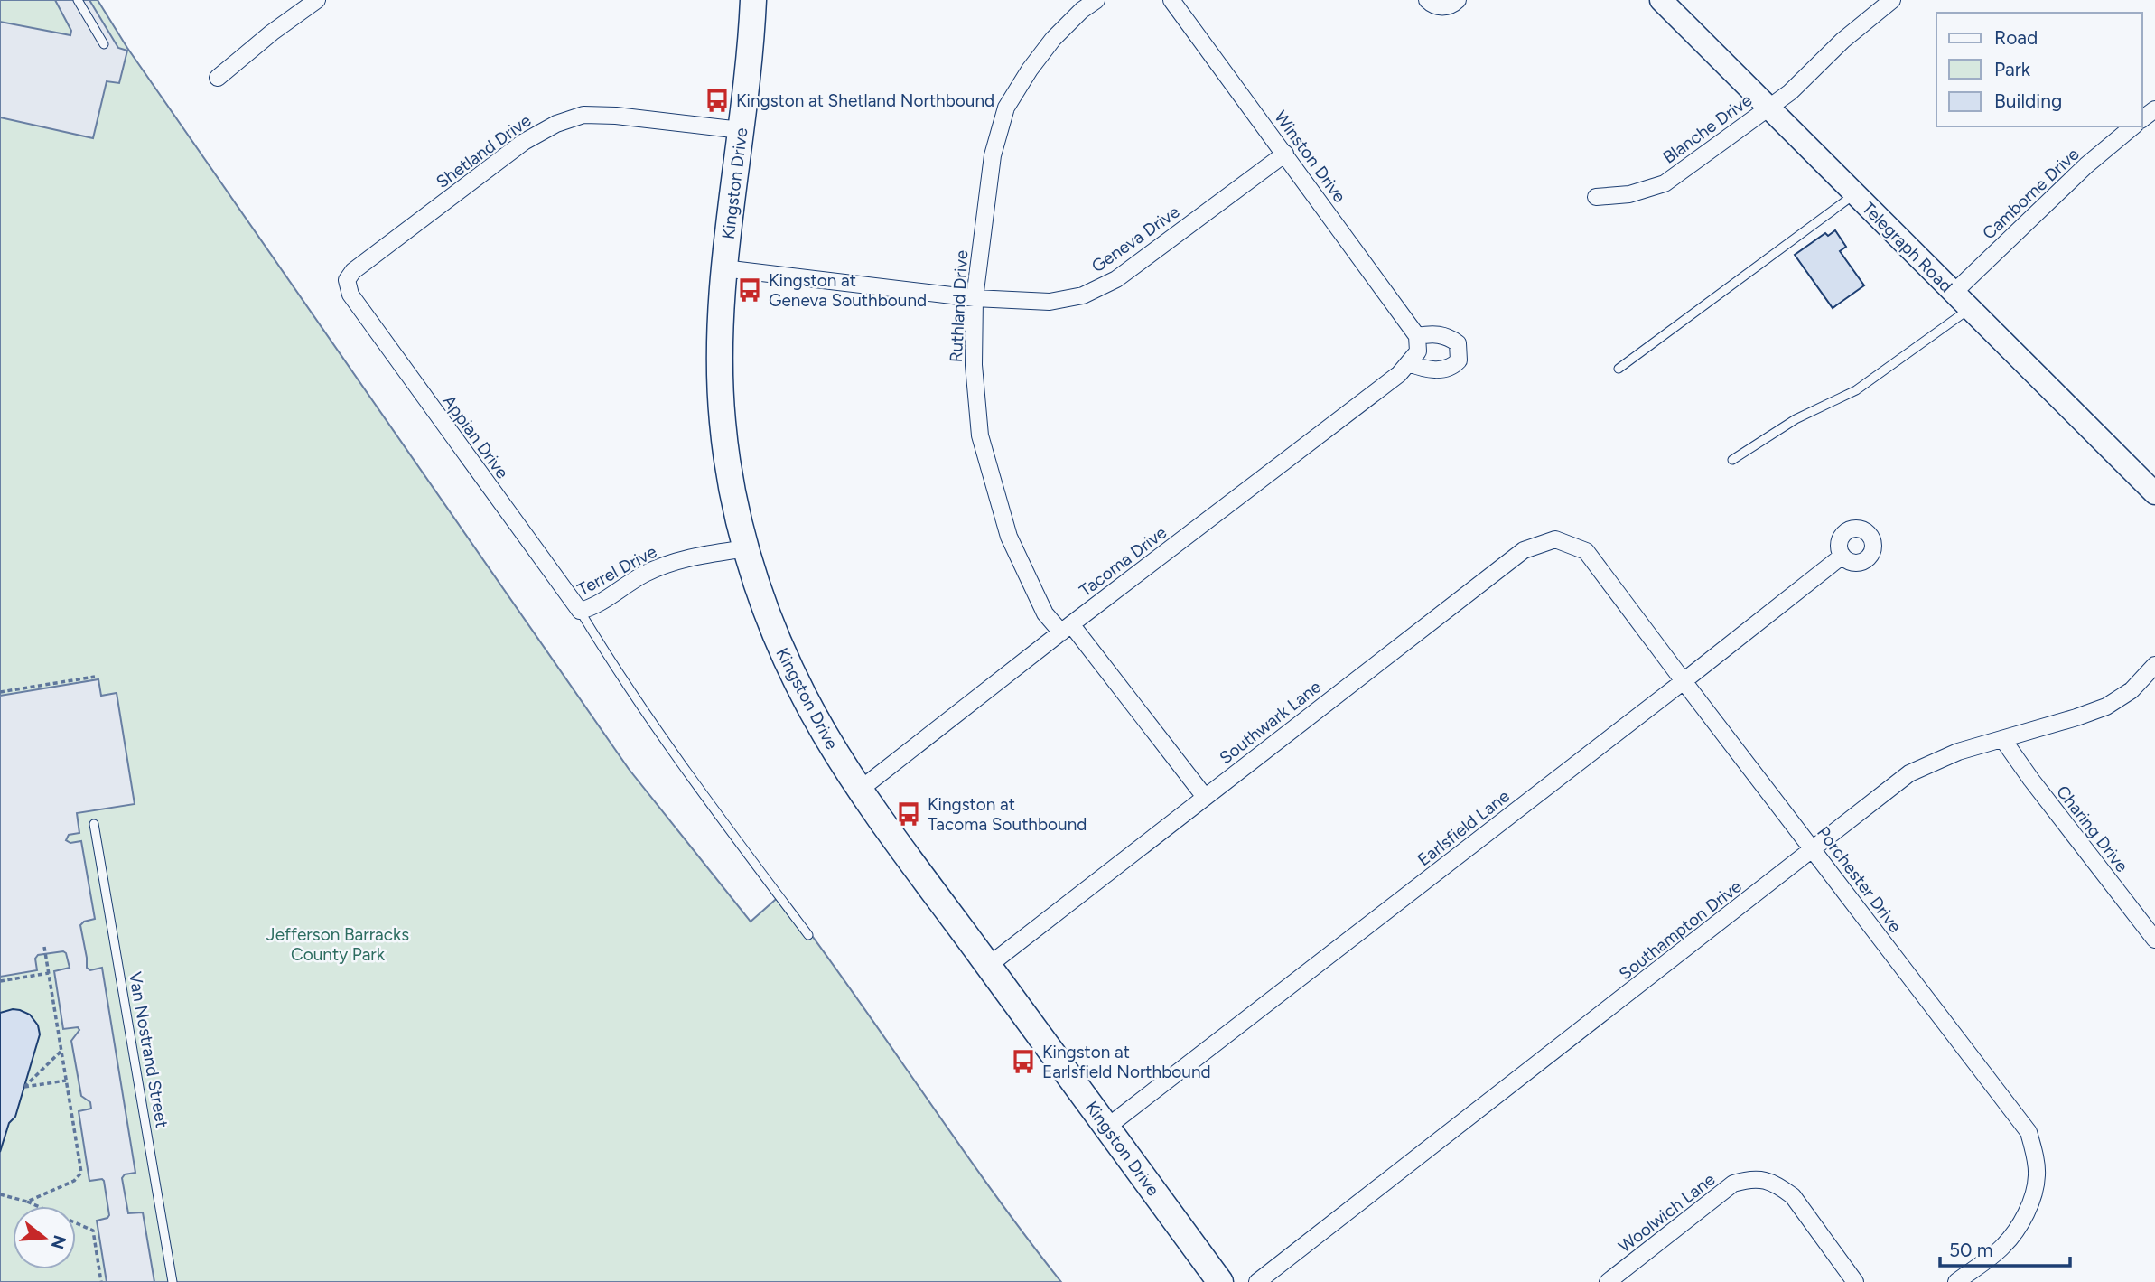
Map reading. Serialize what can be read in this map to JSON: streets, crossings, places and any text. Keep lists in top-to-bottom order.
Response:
{
  "streets": {
    "main road": ["Kingston Drive", "Telegraph Road"],
    "street": [
      "Blanche Drive",
      "Shetland Drive",
      "Winston Drive",
      "Camborne Drive",
      "Geneva Drive",
      "Ruthland Drive",
      "Appian Drive",
      "Tacoma Drive",
      "Terrel Drive",
      "Southwark Lane",
      "Earlsfield Lane",
      "Charing Drive",
      "Porchester Drive",
      "Southampton Drive",
      "Woolwich Lane"
    ],
    "lane": ["Van Nostrand Street"]
  },
  "crossings": [
    ["Blanche Drive", "Telegraph Road"],
    ["Shetland Drive", "Kingston Drive"],
    ["Shetland Drive", "Appian Drive"],
    ["Winston Drive", "Geneva Drive"],
    ["Kingston Drive", "Geneva Drive"],
    ["Kingston Drive", "Tacoma Drive"],
    ["Kingston Drive", "Terrel Drive"],
    ["Kingston Drive", "Southwark Lane"],
    ["Kingston Drive", "Earlsfield Lane"],
    ["Camborne Drive", "Telegraph Road"],
    ["Geneva Drive", "Ruthland Drive"],
    ["Ruthland Drive", "Tacoma Drive"],
    ["Ruthland Drive", "Southwark Lane"],
    ["Appian Drive", "Terrel Drive"],
    ["Southwark Lane", "Porchester Drive"],
    ["Earlsfield Lane", "Porchester Drive"],
    ["Charing Drive", "Southampton Drive"],
    ["Porchester Drive", "Southampton Drive"]
  ],
  "parks": ["Jefferson Barracks County Park"],
  "places": {
    "bus stop": [
      "Kingston at Shetland Northbound",
      "Kingston at Geneva Southbound",
      "Kingston at Tacoma Southbound",
      "Kingston at Earlsfield Northbound"
    ]
  },
  "legend": ["Road", "Park", "Building"],
  "scale_bar": "50 m",
  "north": "right"
}
